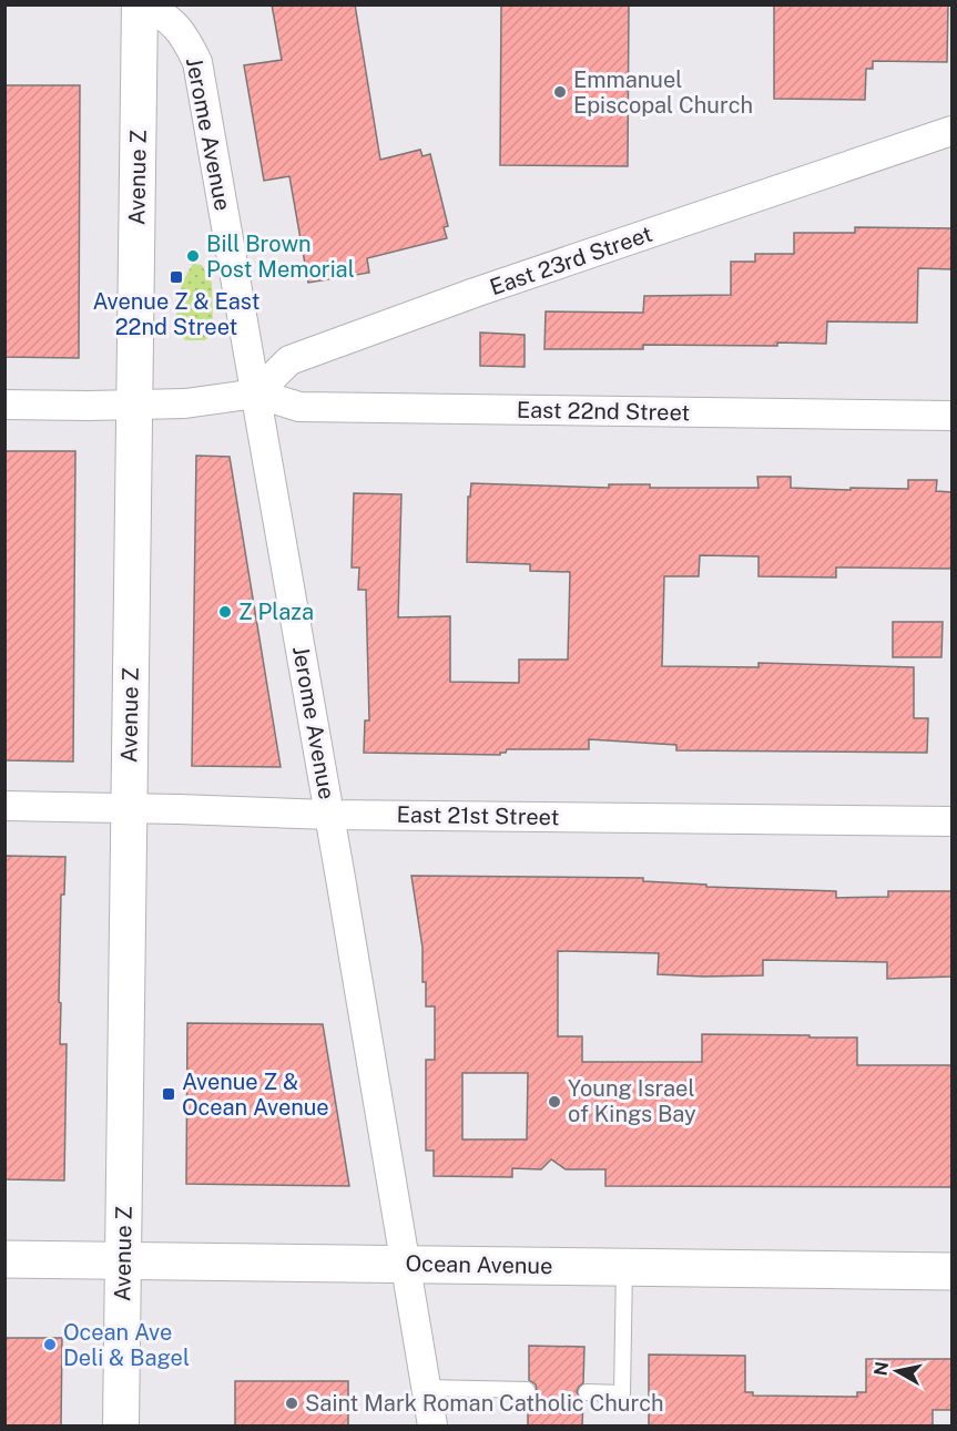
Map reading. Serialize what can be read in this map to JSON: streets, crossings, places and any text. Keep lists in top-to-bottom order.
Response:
{
  "streets": {
    "main road": ["Ocean Avenue"],
    "street": [
      "Jerome Avenue",
      "Avenue Z",
      "East 23rd Street",
      "East 22nd Street",
      "East 21st Street"
    ]
  },
  "crossings": [
    ["Jerome Avenue", "Avenue Z"],
    ["Jerome Avenue", "East 23rd Street"],
    ["Jerome Avenue", "East 22nd Street"],
    ["Jerome Avenue", "East 21st Street"],
    ["Jerome Avenue", "Ocean Avenue"],
    ["Avenue Z", "East 21st Street"],
    ["Avenue Z", "Ocean Avenue"],
    ["East 23rd Street", "East 22nd Street"]
  ],
  "places": {
    "other": [
      "Emmanuel Episcopal Church",
      "Bill Brown Post Memorial",
      "Z Plaza",
      "Young Israel of Kings Bay",
      "Ocean Ave Deli & Bagel",
      "Saint Mark Roman Catholic Church"
    ],
    "transit": ["Avenue Z & East 22nd Street", "Avenue Z & Ocean Avenue"]
  },
  "north": "left"
}
